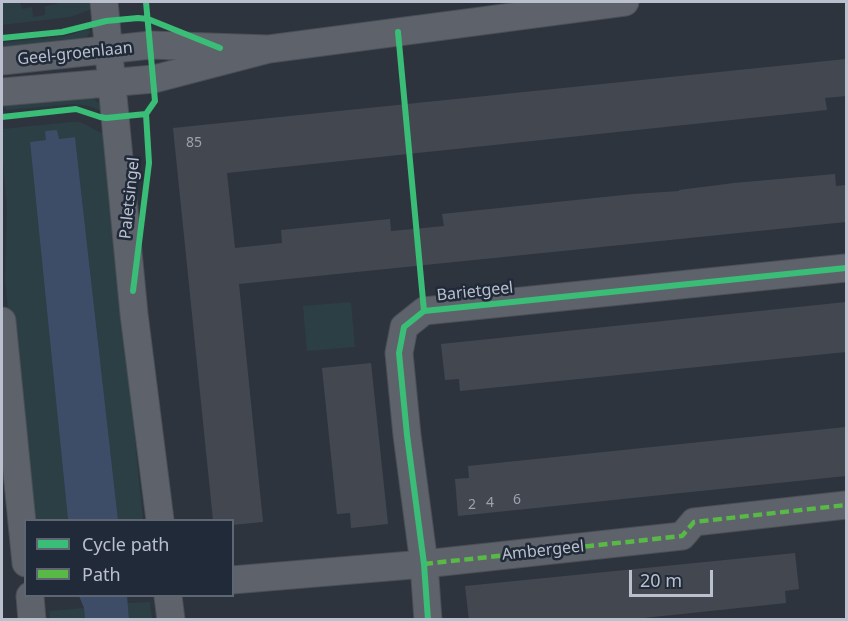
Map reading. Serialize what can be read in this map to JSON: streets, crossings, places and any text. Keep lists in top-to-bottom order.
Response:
{
  "streets": {
    "street": [
      "Geel-groenlaan",
      "Paletsingel",
      "Barietgeel",
      "Ambergeel"
    ]
  },
  "crossings": [
    ["Geel-groenlaan", "Paletsingel"],
    ["Barietgeel", "Ambergeel"]
  ],
  "house_numbers": [
    "85",
    "6",
    "4",
    "2"
  ],
  "legend": ["Cycle path", "Path"],
  "scale_bar": "20 m"
}
